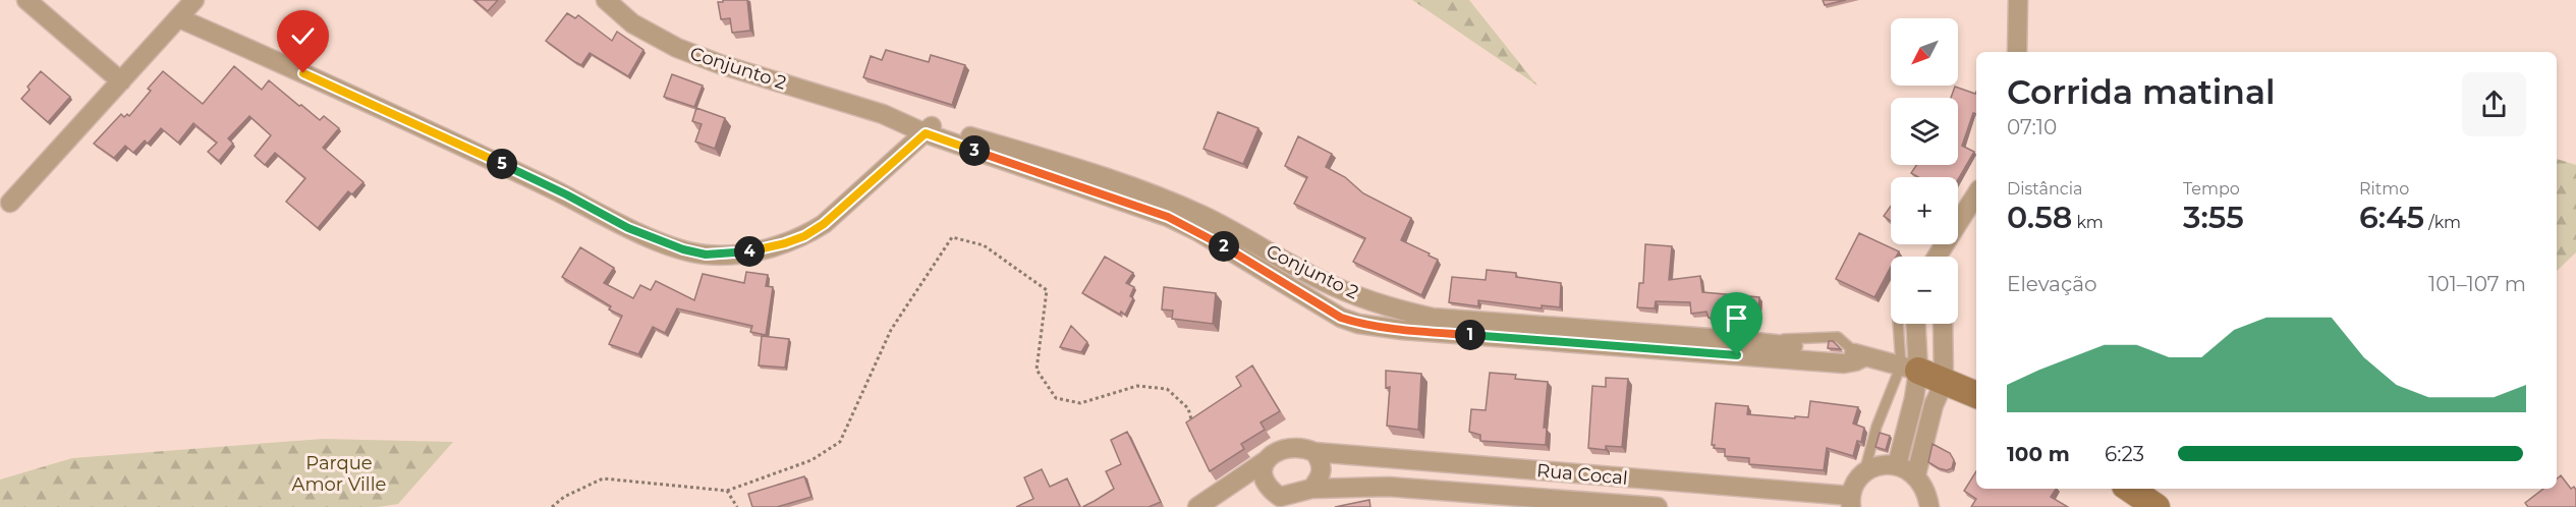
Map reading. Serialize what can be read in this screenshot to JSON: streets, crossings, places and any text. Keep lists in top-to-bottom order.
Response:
{
  "streets": {
    "street": ["Conjunto 2", "Rua Cocal"]
  },
  "parks": ["Parque Amor Ville"],
  "north": "bottom left",
  "page": {
    "map_buttons": ["+", "−"],
    "heading": ["Corrida matinal", "07:10"],
    "pins": [
      "3",
      "5",
      "2",
      "4",
      "1"
    ],
    "stats": [
      ["Distância", "0.58 km"],
      ["Tempo", "3:55"],
      ["Ritmo", "6:45 /km"]
    ],
    "chart": ["Elevação", "101–107 m"],
    "list": [
      {
        "name": "100 m",
        "note": "6:23"
      }
    ]
  }
}
